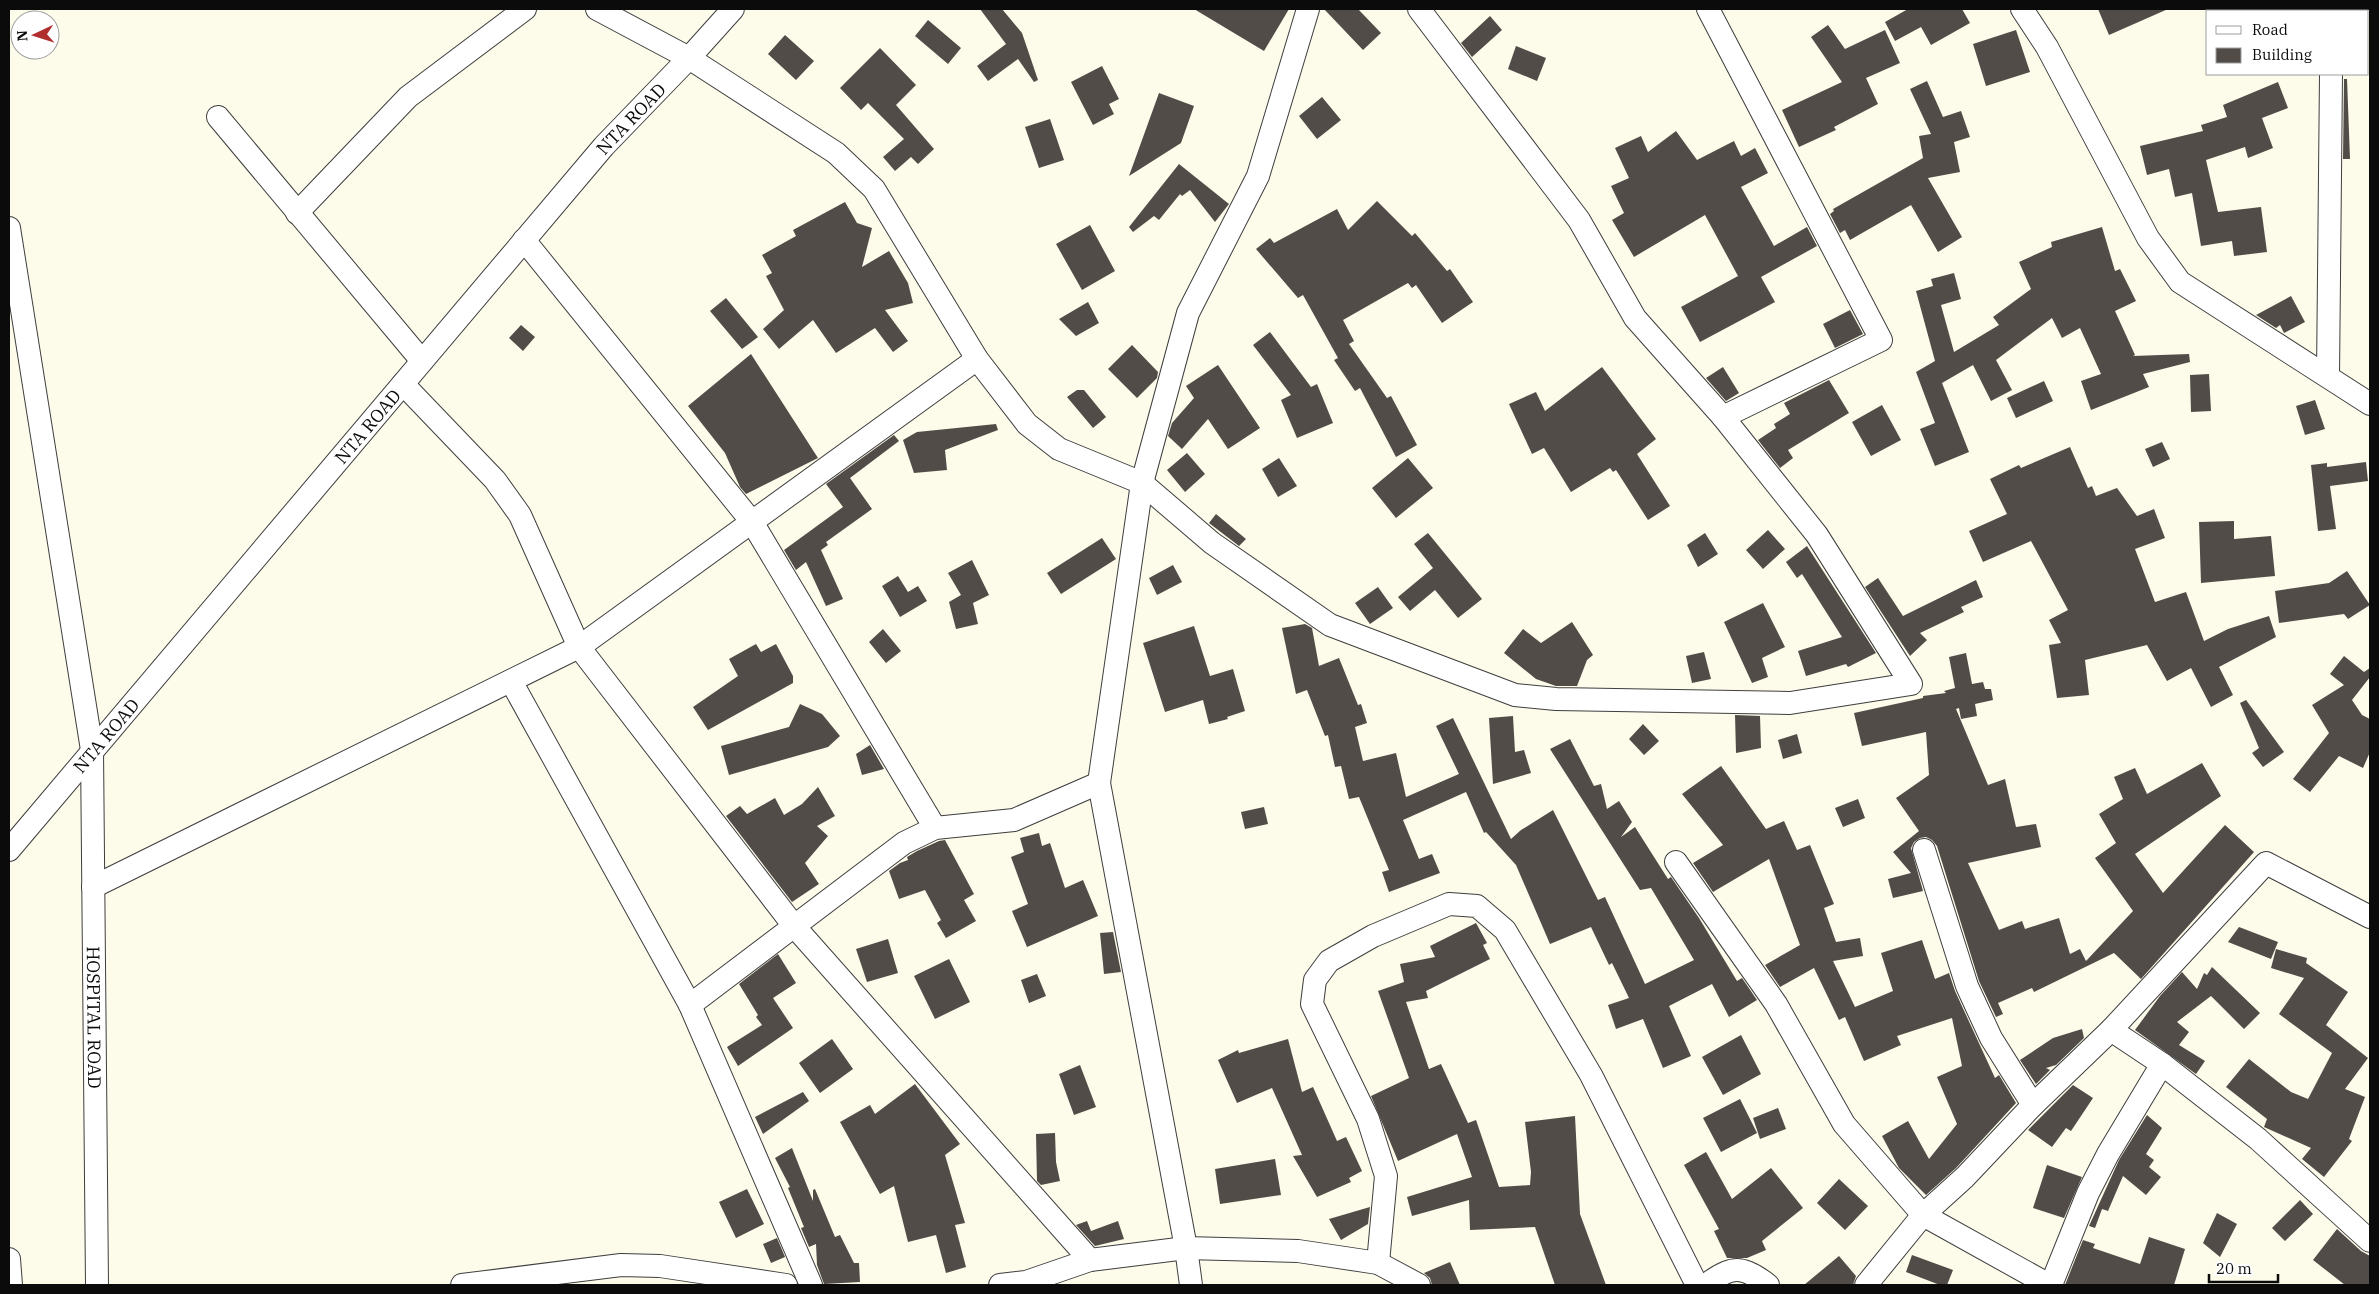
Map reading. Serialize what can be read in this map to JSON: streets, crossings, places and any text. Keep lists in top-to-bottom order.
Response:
{
  "streets": {
    "street": ["NTA ROAD", "HOSPITAL ROAD"]
  },
  "crossings": [
    ["NTA ROAD", "HOSPITAL ROAD"]
  ],
  "legend": ["Road", "Building"],
  "scale_bar": "20 m",
  "north": "left"
}
